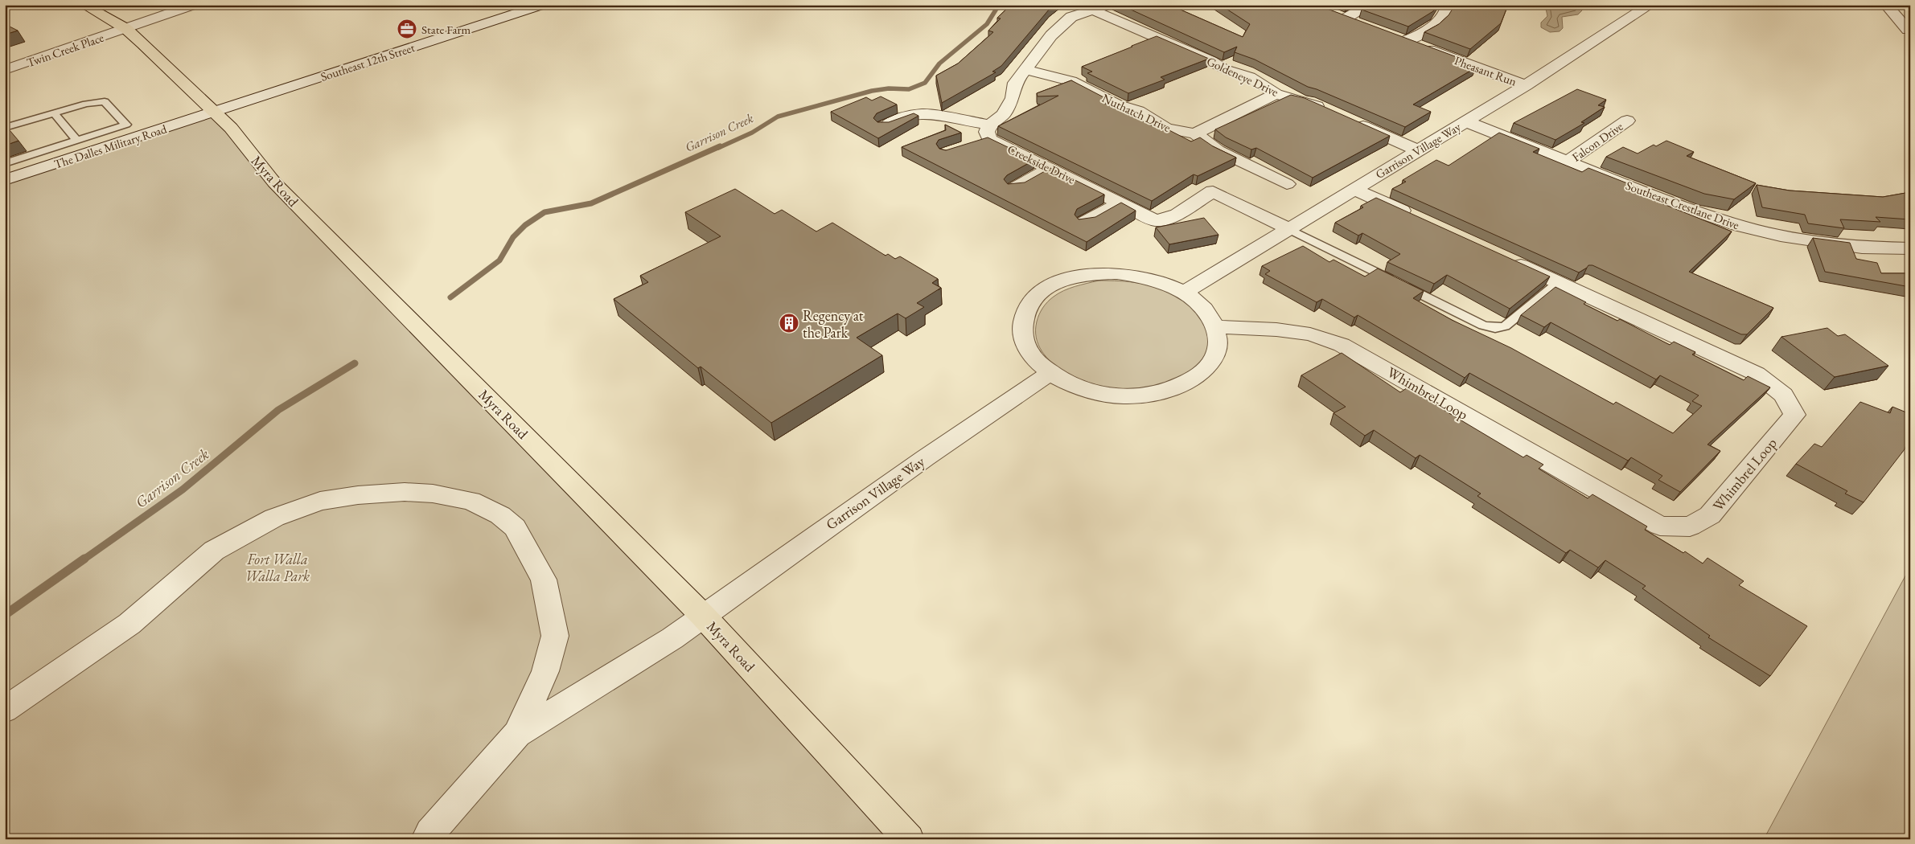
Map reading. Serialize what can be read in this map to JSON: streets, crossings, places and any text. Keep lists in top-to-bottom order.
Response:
{
  "streets": {
    "highway": ["Myra Road"],
    "street": [
      "Twin Creek Place",
      "Southeast 12th Street",
      "Pheasant Run",
      "Goldeneye Drive",
      "Nuthatch Drive",
      "Falcon Drive",
      "The Dalles Military Road",
      "Garrison Village Way",
      "Creekside Drive",
      "Southeast Crestlane Drive",
      "Whimbrel Loop"
    ]
  },
  "crossings": [
    ["Twin Creek Place", "Myra Road"],
    ["Southeast 12th Street", "The Dalles Military Road"],
    ["Southeast 12th Street", "Myra Road"],
    ["Pheasant Run", "Garrison Village Way"],
    ["Falcon Drive", "Southeast Crestlane Drive"],
    ["The Dalles Military Road", "Myra Road"],
    ["Garrison Village Way", "Creekside Drive"],
    ["Garrison Village Way", "Myra Road"],
    ["Garrison Village Way", "Southeast Crestlane Drive"]
  ],
  "water": ["Garrison Creek"],
  "parks": ["Fort Walla Walla Park"],
  "places": {
    "office": ["State Farm"],
    "building": ["Regency at the Park"]
  }
}
